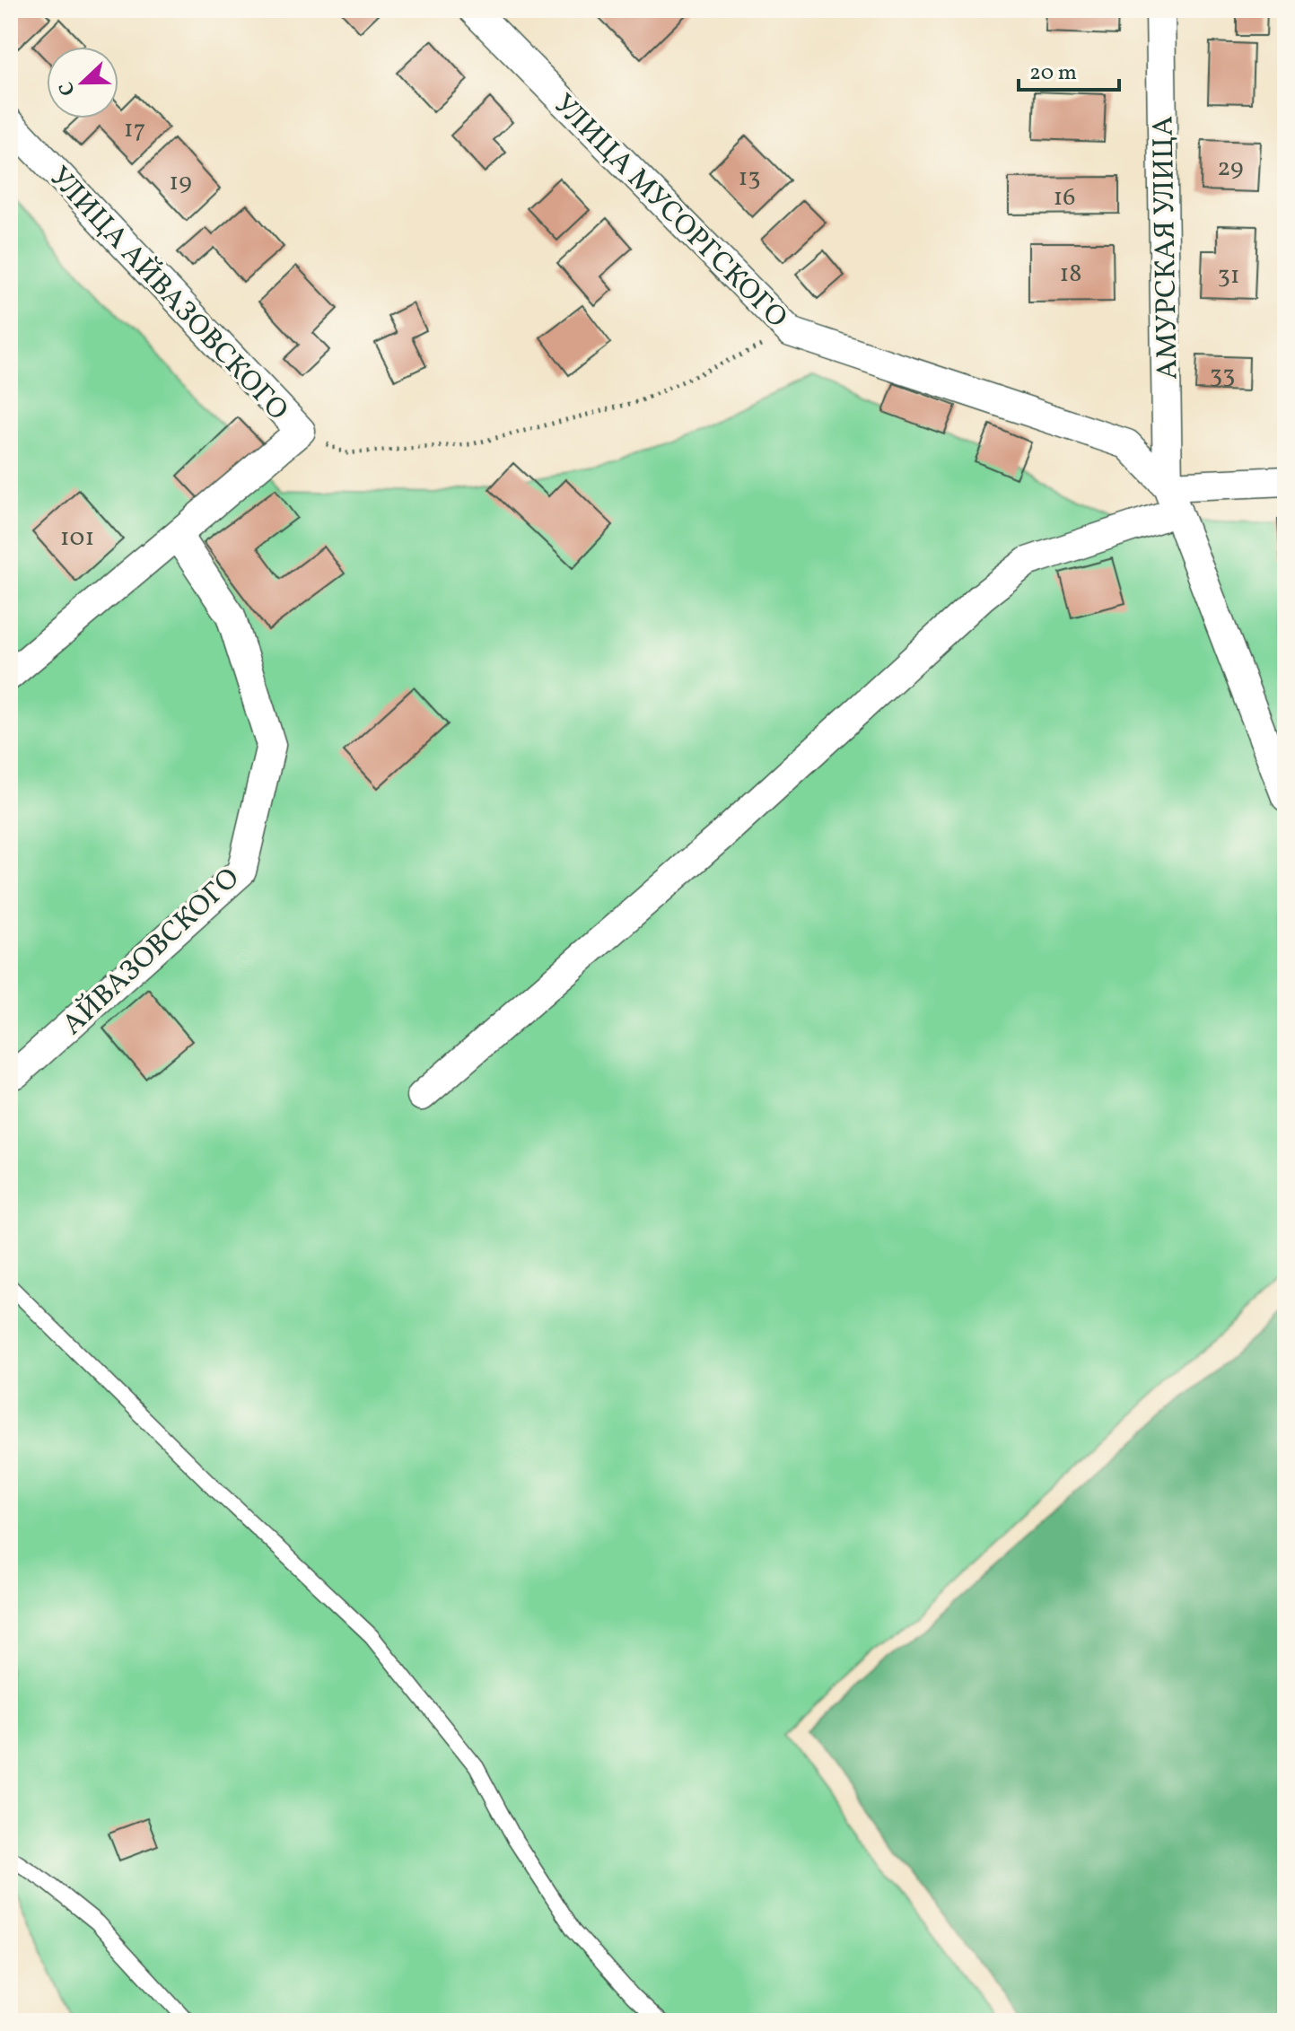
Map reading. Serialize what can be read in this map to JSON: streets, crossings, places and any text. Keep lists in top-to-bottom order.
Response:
{
  "streets": {
    "street": [
      "УЛИЦА МУСОРГСКОГО",
      "АМУРСКАЯ УЛИЦА",
      "УЛИЦА АЙВАЗОВСКОГО",
      "АЙВАЗОВСКОГО"
    ]
  },
  "crossings": [
    ["УЛИЦА МУСОРГСКОГО", "АМУРСКАЯ УЛИЦА"]
  ],
  "house_numbers": [
    "17",
    "29",
    "13",
    "19",
    "16",
    "18",
    "31",
    "33",
    "101"
  ],
  "scale_bar": "20 m",
  "north": "left"
}
